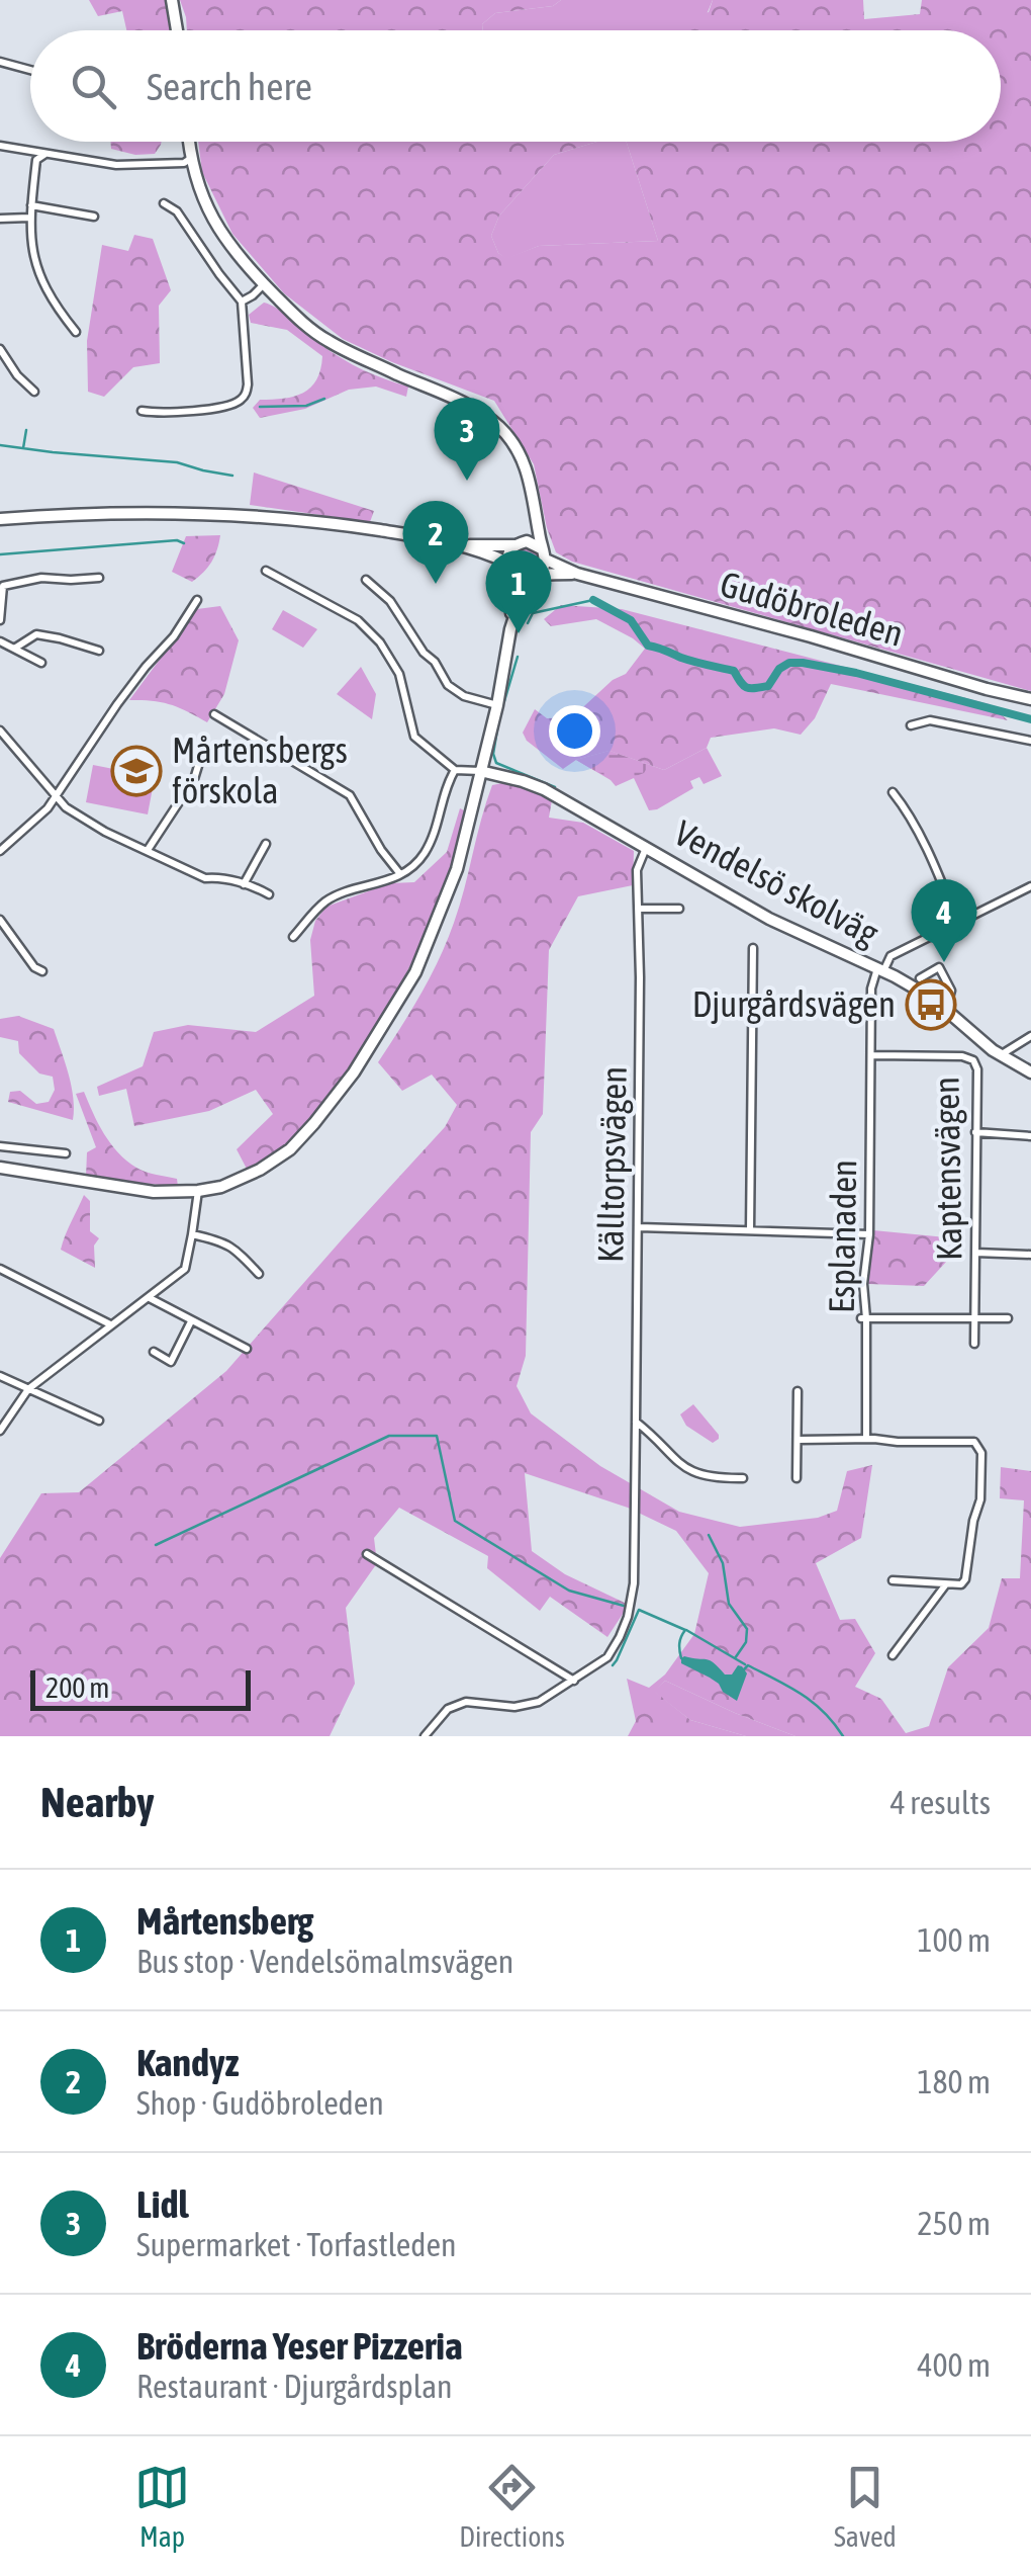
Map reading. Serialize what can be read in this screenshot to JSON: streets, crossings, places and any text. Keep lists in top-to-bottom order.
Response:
{
  "streets": {
    "street": [
      "Gudöbroleden",
      "Vendelsö skolväg",
      "Källtorpsvägen",
      "Kaptensvägen",
      "Esplanaden"
    ]
  },
  "crossings": [
    ["Vendelsö skolväg", "Källtorpsvägen"],
    ["Vendelsö skolväg", "Esplanaden"],
    ["Kaptensvägen", "Esplanaden"]
  ],
  "places": {
    "school or university": ["Mårtensbergs förskola"],
    "bus stop": ["Djurgårdsvägen"]
  },
  "scale_bar": "200 m",
  "page": {
    "search": "Search here",
    "pins": [
      "3",
      "2",
      "1",
      "4"
    ],
    "scale": "200 m",
    "heading": ["Nearby", "4 results"],
    "list": [
      {
        "mark": "1",
        "name": "Mårtensberg",
        "note": "Bus stop · Vendelsömalmsvägen",
        "value": "100 m"
      },
      {
        "mark": "2",
        "name": "Kandyz",
        "note": "Shop · Gudöbroleden",
        "value": "180 m"
      },
      {
        "mark": "3",
        "name": "Lidl",
        "note": "Supermarket · Torfastleden",
        "value": "250 m"
      },
      {
        "mark": "4",
        "name": "Bröderna Yeser Pizzeria",
        "note": "Restaurant · Djurgårdsplan",
        "value": "400 m"
      }
    ],
    "nav": ["Map", "Directions", "Saved"]
  }
}
